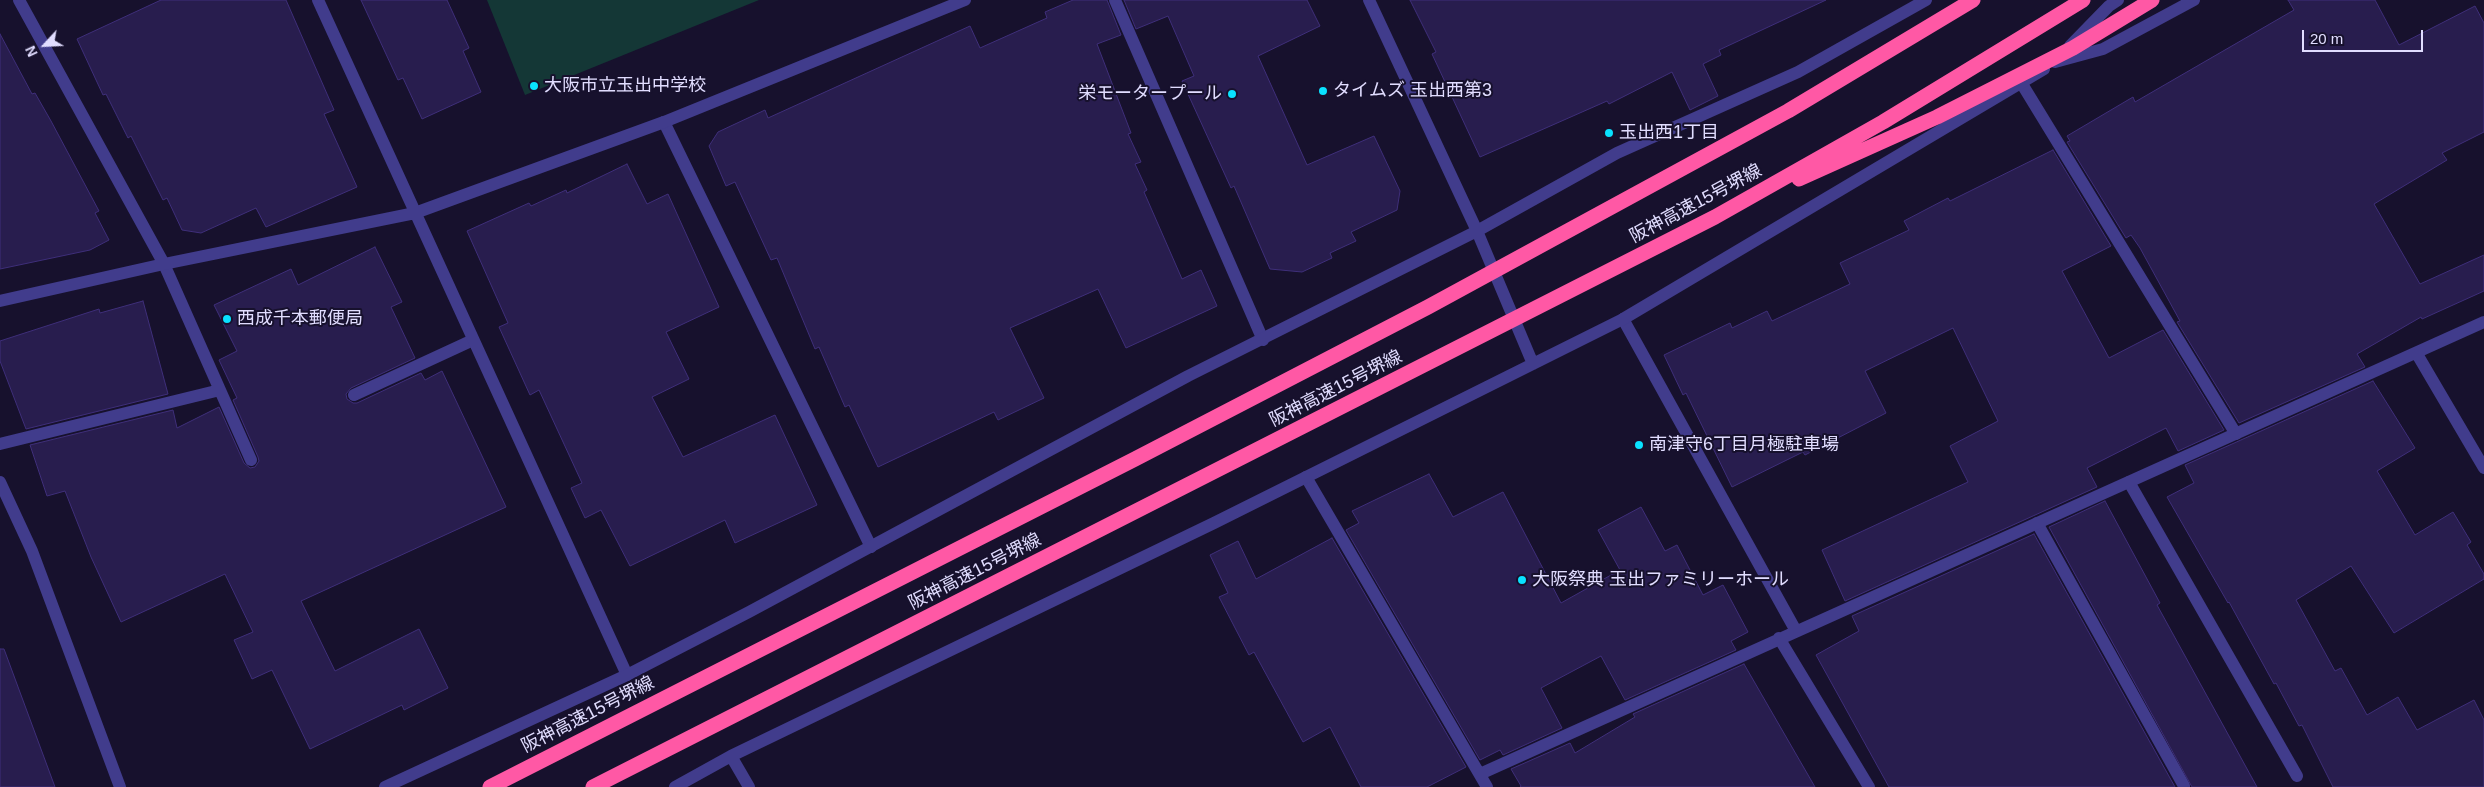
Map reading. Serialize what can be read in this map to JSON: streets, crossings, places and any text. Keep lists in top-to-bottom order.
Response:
{
  "streets": {
    "highway": ["阪神高速15号堺線"]
  },
  "places": [
    "大阪市立玉出中学校",
    "タイムズ 玉出西第3",
    "栄モータープール",
    "玉出西1丁目",
    "西成千本郵便局",
    "南津守6丁目月極駐車場",
    "大阪祭典 玉出ファミリーホール"
  ],
  "scale_bar": "20 m",
  "north": "bottom left"
}
